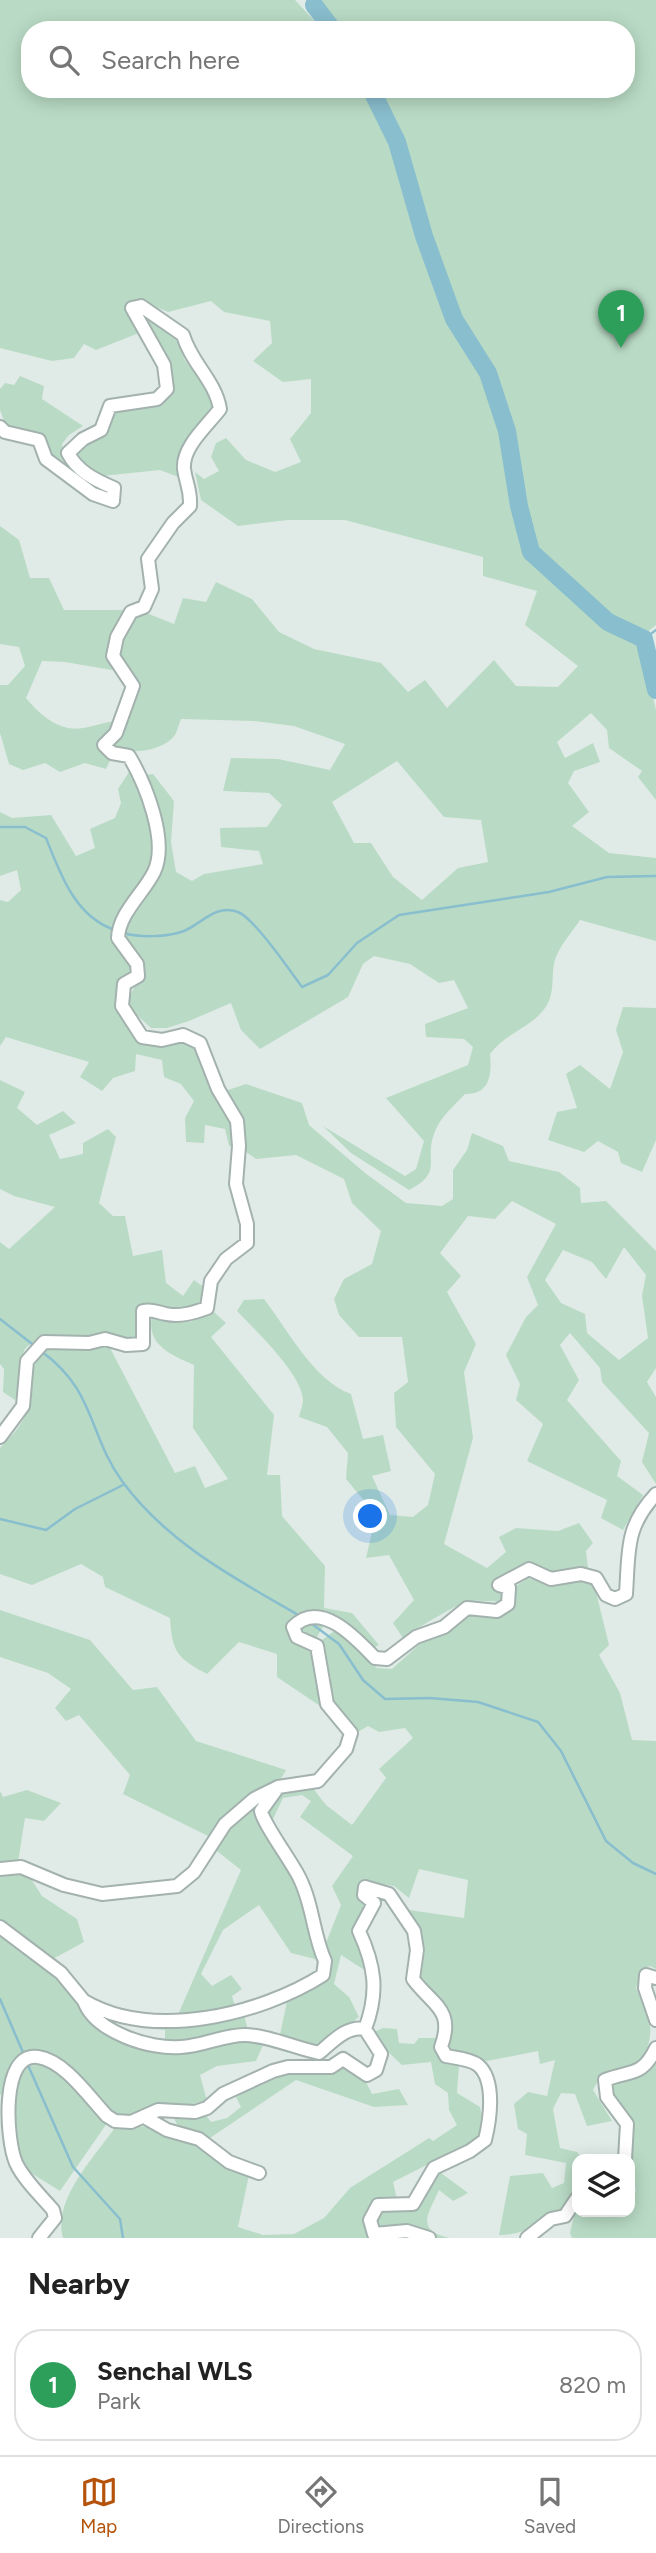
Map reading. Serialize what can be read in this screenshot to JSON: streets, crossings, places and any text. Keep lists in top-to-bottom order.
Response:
{
  "page": {
    "search": "Search here",
    "pins": "1",
    "heading": "Nearby",
    "list": [
      {
        "mark": "1",
        "name": "Senchal WLS",
        "note": "Park",
        "value": "820 m"
      }
    ],
    "nav": ["Map", "Directions", "Saved"]
  }
}
